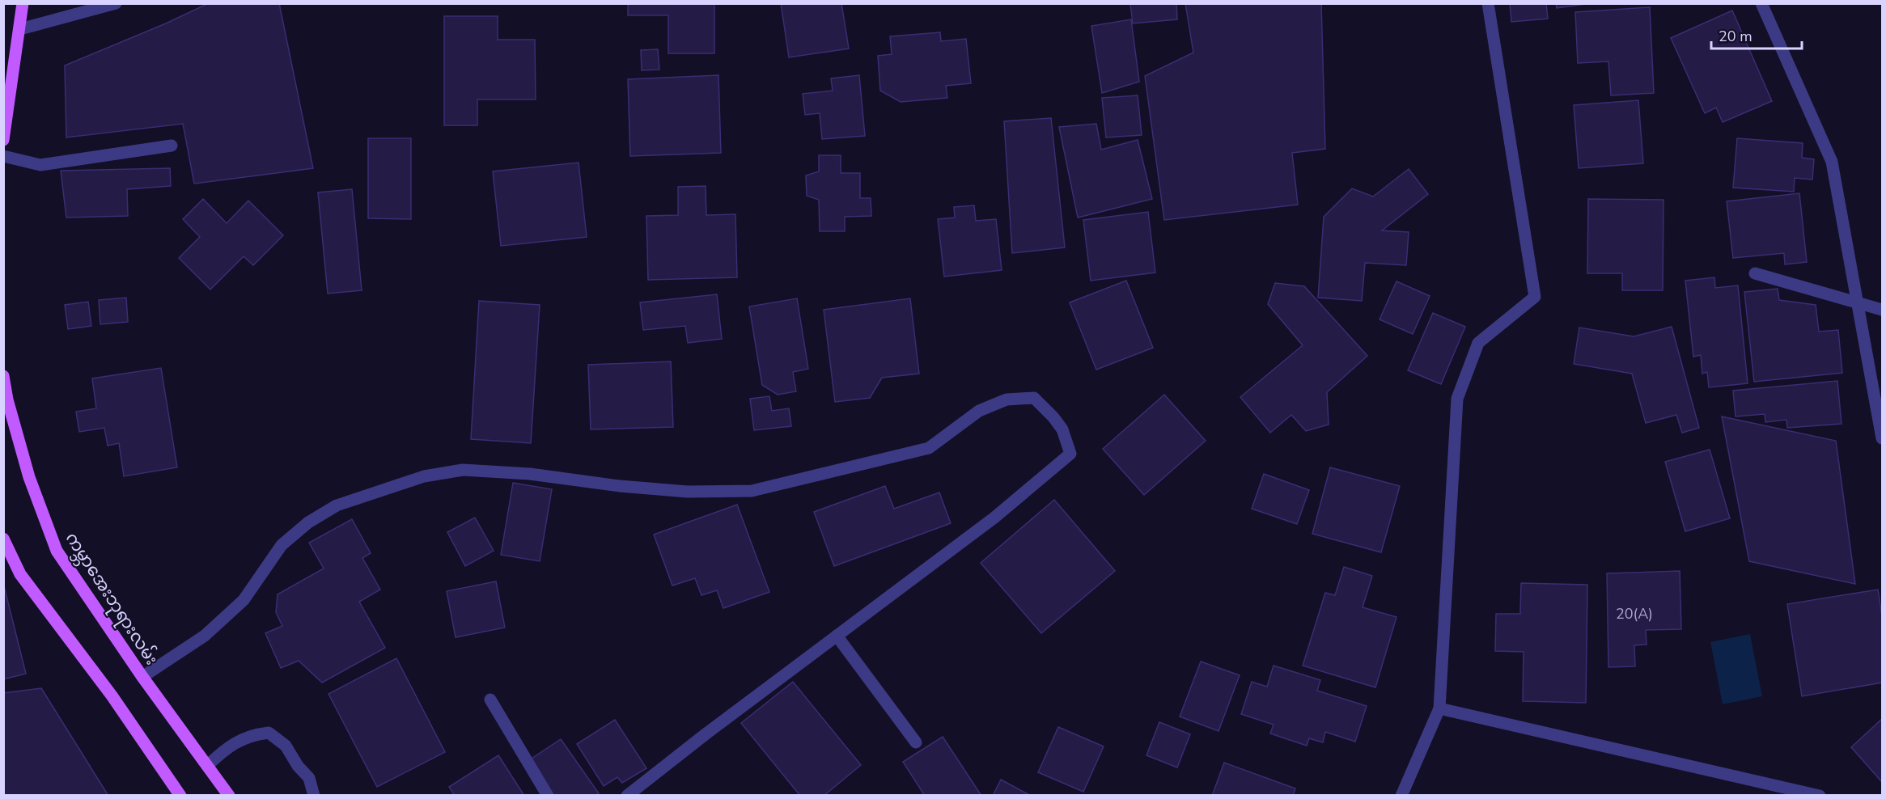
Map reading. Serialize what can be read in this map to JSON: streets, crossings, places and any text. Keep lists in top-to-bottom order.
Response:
{
  "streets": {
    "main road": ["ကမ္ဘာအေးဘုရားလမ်း"]
  },
  "house_numbers": ["20(A)"],
  "scale_bar": "20 m"
}
